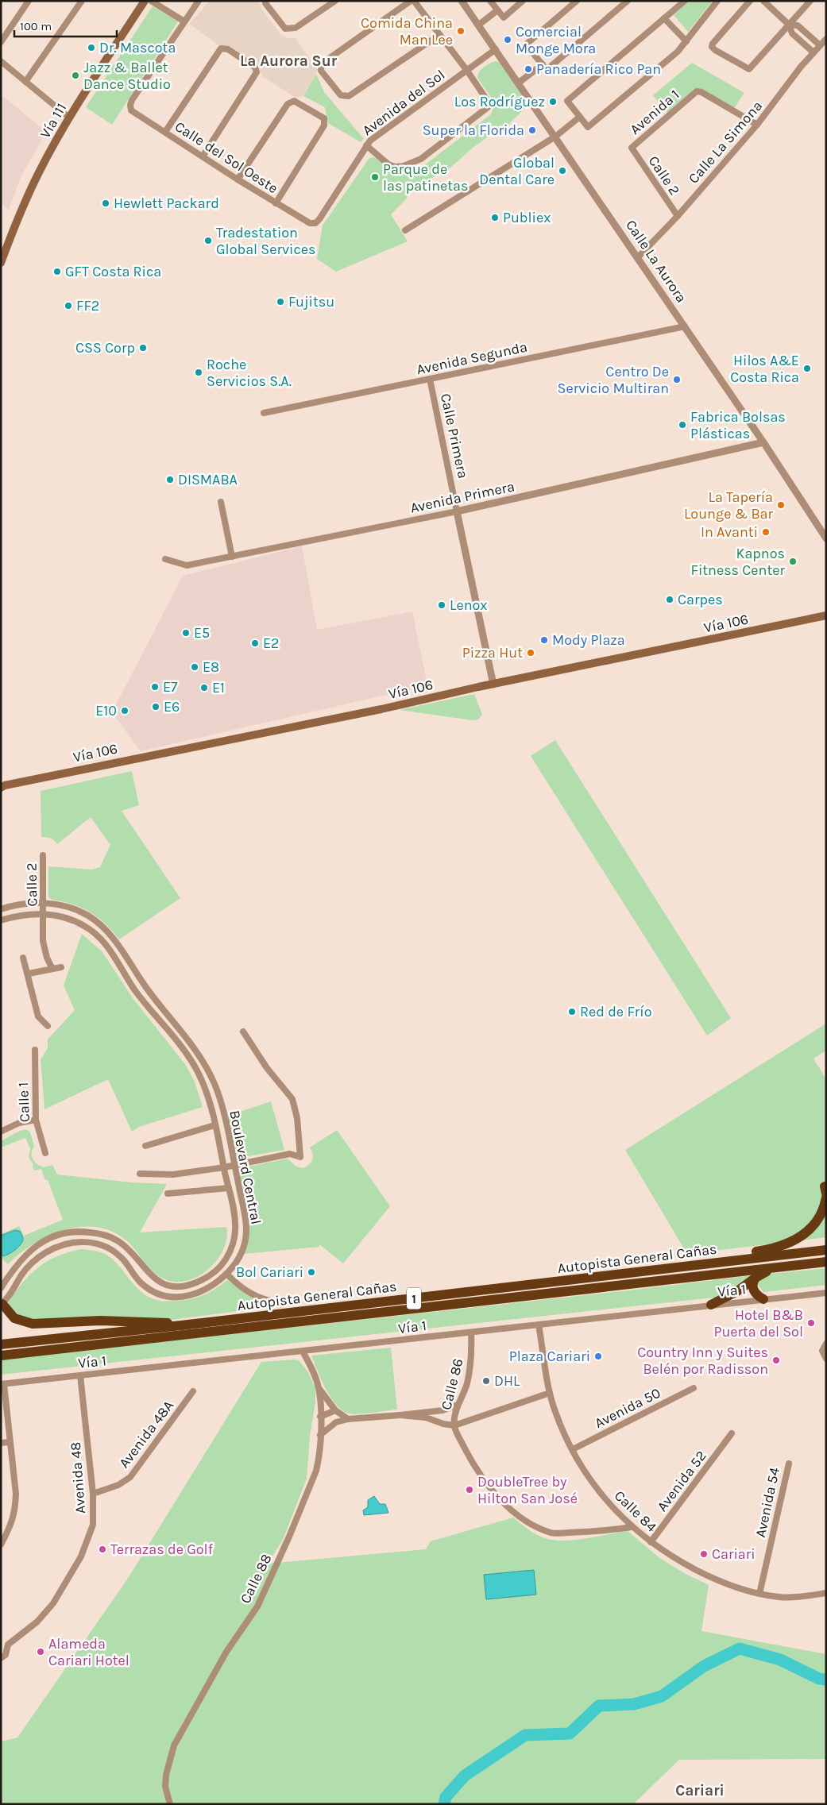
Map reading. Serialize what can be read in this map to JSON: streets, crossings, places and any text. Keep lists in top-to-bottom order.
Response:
{
  "streets": {
    "highway": ["Autopista General Cañas", "1"],
    "main road": ["Vía 111", "Vía 106"],
    "street": [
      "Avenida del Sol",
      "Avenida 1",
      "Calle La Simona",
      "Calle del Sol Oeste",
      "Calle 2",
      "Calle La Aurora",
      "Avenida Segunda",
      "Calle Primera",
      "Avenida Primera",
      "Calle 1",
      "Boulevard Central",
      "Vía 1",
      "Calle 86",
      "Avenida 50",
      "Avenida 48A",
      "Avenida 48",
      "Avenida 52",
      "Avenida 54",
      "Calle 84",
      "Calle 88"
    ]
  },
  "crossings": [
    ["Avenida del Sol", "Calle del Sol Oeste"],
    ["Avenida del Sol", "Calle La Aurora"],
    ["Avenida 1", "Calle La Simona"],
    ["Avenida 1", "Calle 2"],
    ["Calle La Simona", "Calle 2"],
    ["Calle La Simona", "Calle La Aurora"],
    ["Calle 2", "Boulevard Central"],
    ["Calle La Aurora", "Avenida Segunda"],
    ["Calle La Aurora", "Avenida Primera"],
    ["Avenida Segunda", "Calle Primera"],
    ["Calle Primera", "Avenida Primera"],
    ["Calle Primera", "Vía 106"],
    ["Vía 1", "Calle 86"],
    ["Vía 1", "Avenida 48"],
    ["Vía 1", "Calle 84"],
    ["Vía 1", "Calle 88"],
    ["Calle 86", "Calle 84"],
    ["Avenida 50", "Calle 84"],
    ["Avenida 48A", "Avenida 48"],
    ["Avenida 52", "Calle 84"],
    ["Avenida 54", "Calle 84"]
  ],
  "districts": ["La Aurora Sur", "Cariari"],
  "places": [
    "Comida China Man Lee",
    "Comercial Monge Mora",
    "Dr. Mascota",
    "Panadería Rico Pan",
    "Jazz & Ballet Dance Studio",
    "Los Rodríguez",
    "Super la Florida",
    "Global Dental Care",
    "Parque de las patinetas",
    "Hewlett Packard",
    "Publiex",
    "Tradestation Global Services",
    "GFT Costa Rica",
    "Fujitsu",
    "FF2",
    "CSS Corp",
    "Hilos A&E Costa Rica",
    "Roche Servicios S.A.",
    "Centro De Servicio Multiran",
    "Fabrica Bolsas Plásticas",
    "DISMABA",
    "La Tapería Lounge & Bar",
    "In Avanti",
    "Kapnos Fitness Center",
    "Carpes",
    "Lenox",
    "E5",
    "Mody Plaza",
    "E2",
    "Pizza Hut",
    "E8",
    "E7",
    "E1",
    "E6",
    "E10",
    "Red de Frío",
    "Bol Cariari",
    "Hotel B&B Puerta del Sol",
    "Plaza Cariari",
    "Country Inn y Suites Belén por Radisson",
    "DHL",
    "DoubleTree by Hilton San José",
    "Terrazas de Golf",
    "Cariari",
    "Alameda Cariari Hotel"
  ],
  "scale_bar": "100 m"
}
